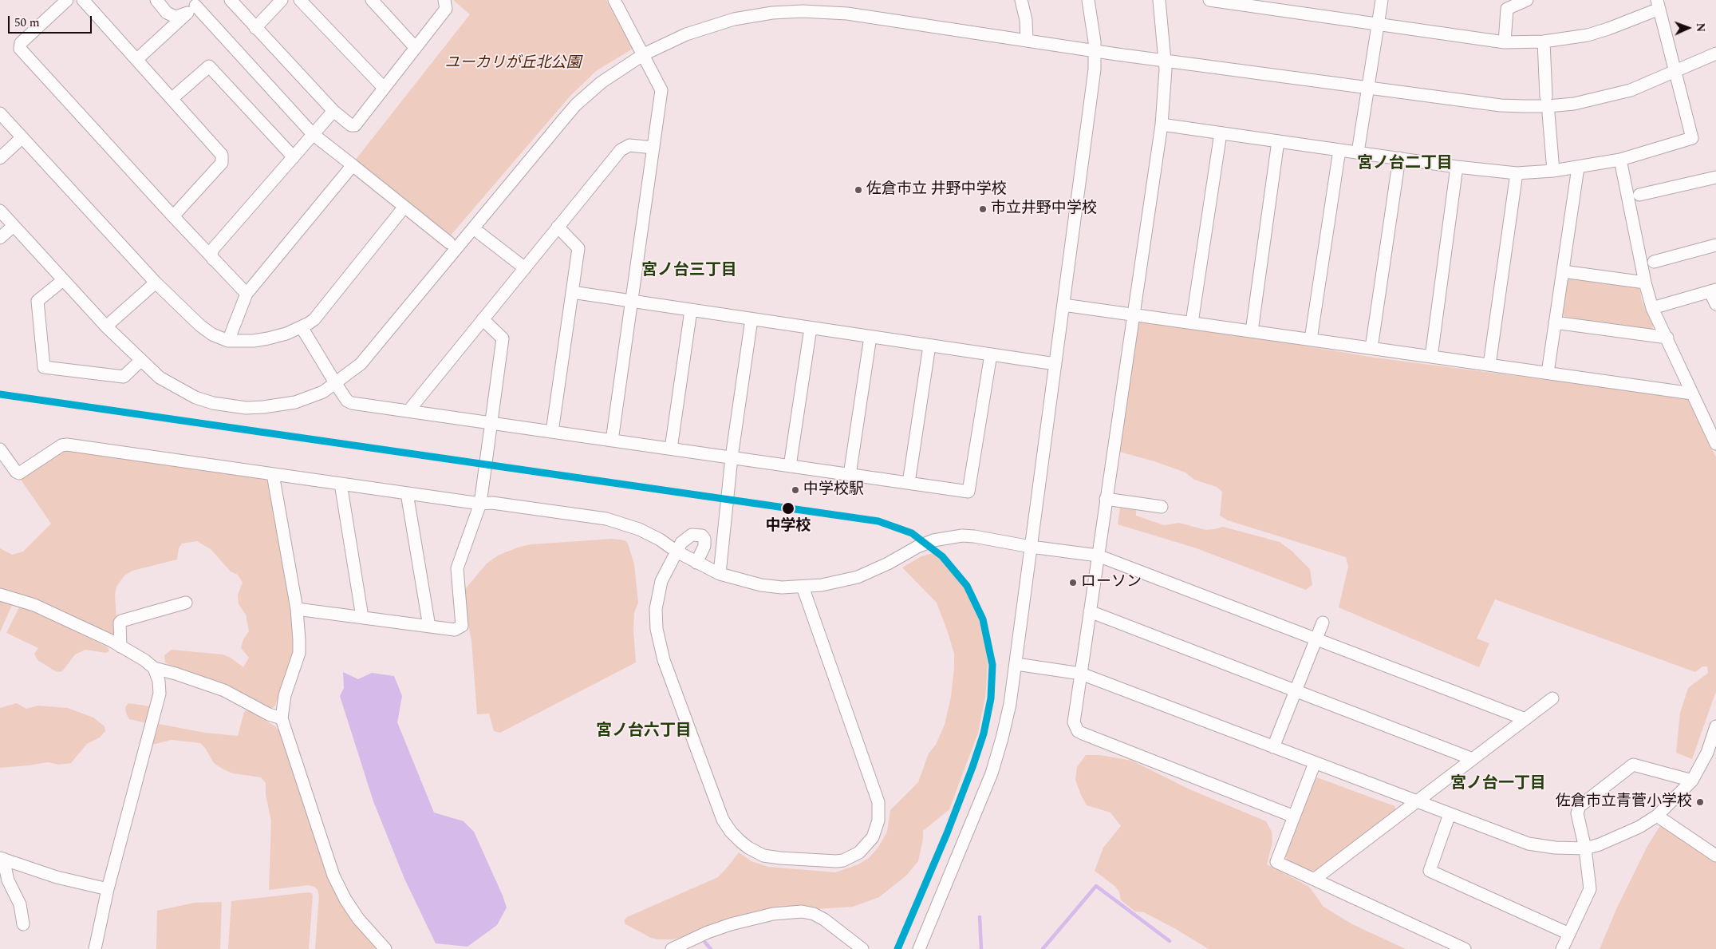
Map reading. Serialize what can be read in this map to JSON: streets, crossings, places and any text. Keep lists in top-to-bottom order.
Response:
{
  "districts": [
    "宮ノ台二丁目",
    "宮ノ台三丁目",
    "宮ノ台六丁目",
    "宮ノ台一丁目"
  ],
  "parks": ["ユーカリが丘北公園"],
  "places": [
    "佐倉市立 井野中学校",
    "市立井野中学校",
    "中学校駅",
    "中学校",
    "ローソン",
    "佐倉市立青菅小学校"
  ],
  "scale_bar": "50 m",
  "north": "right"
}
